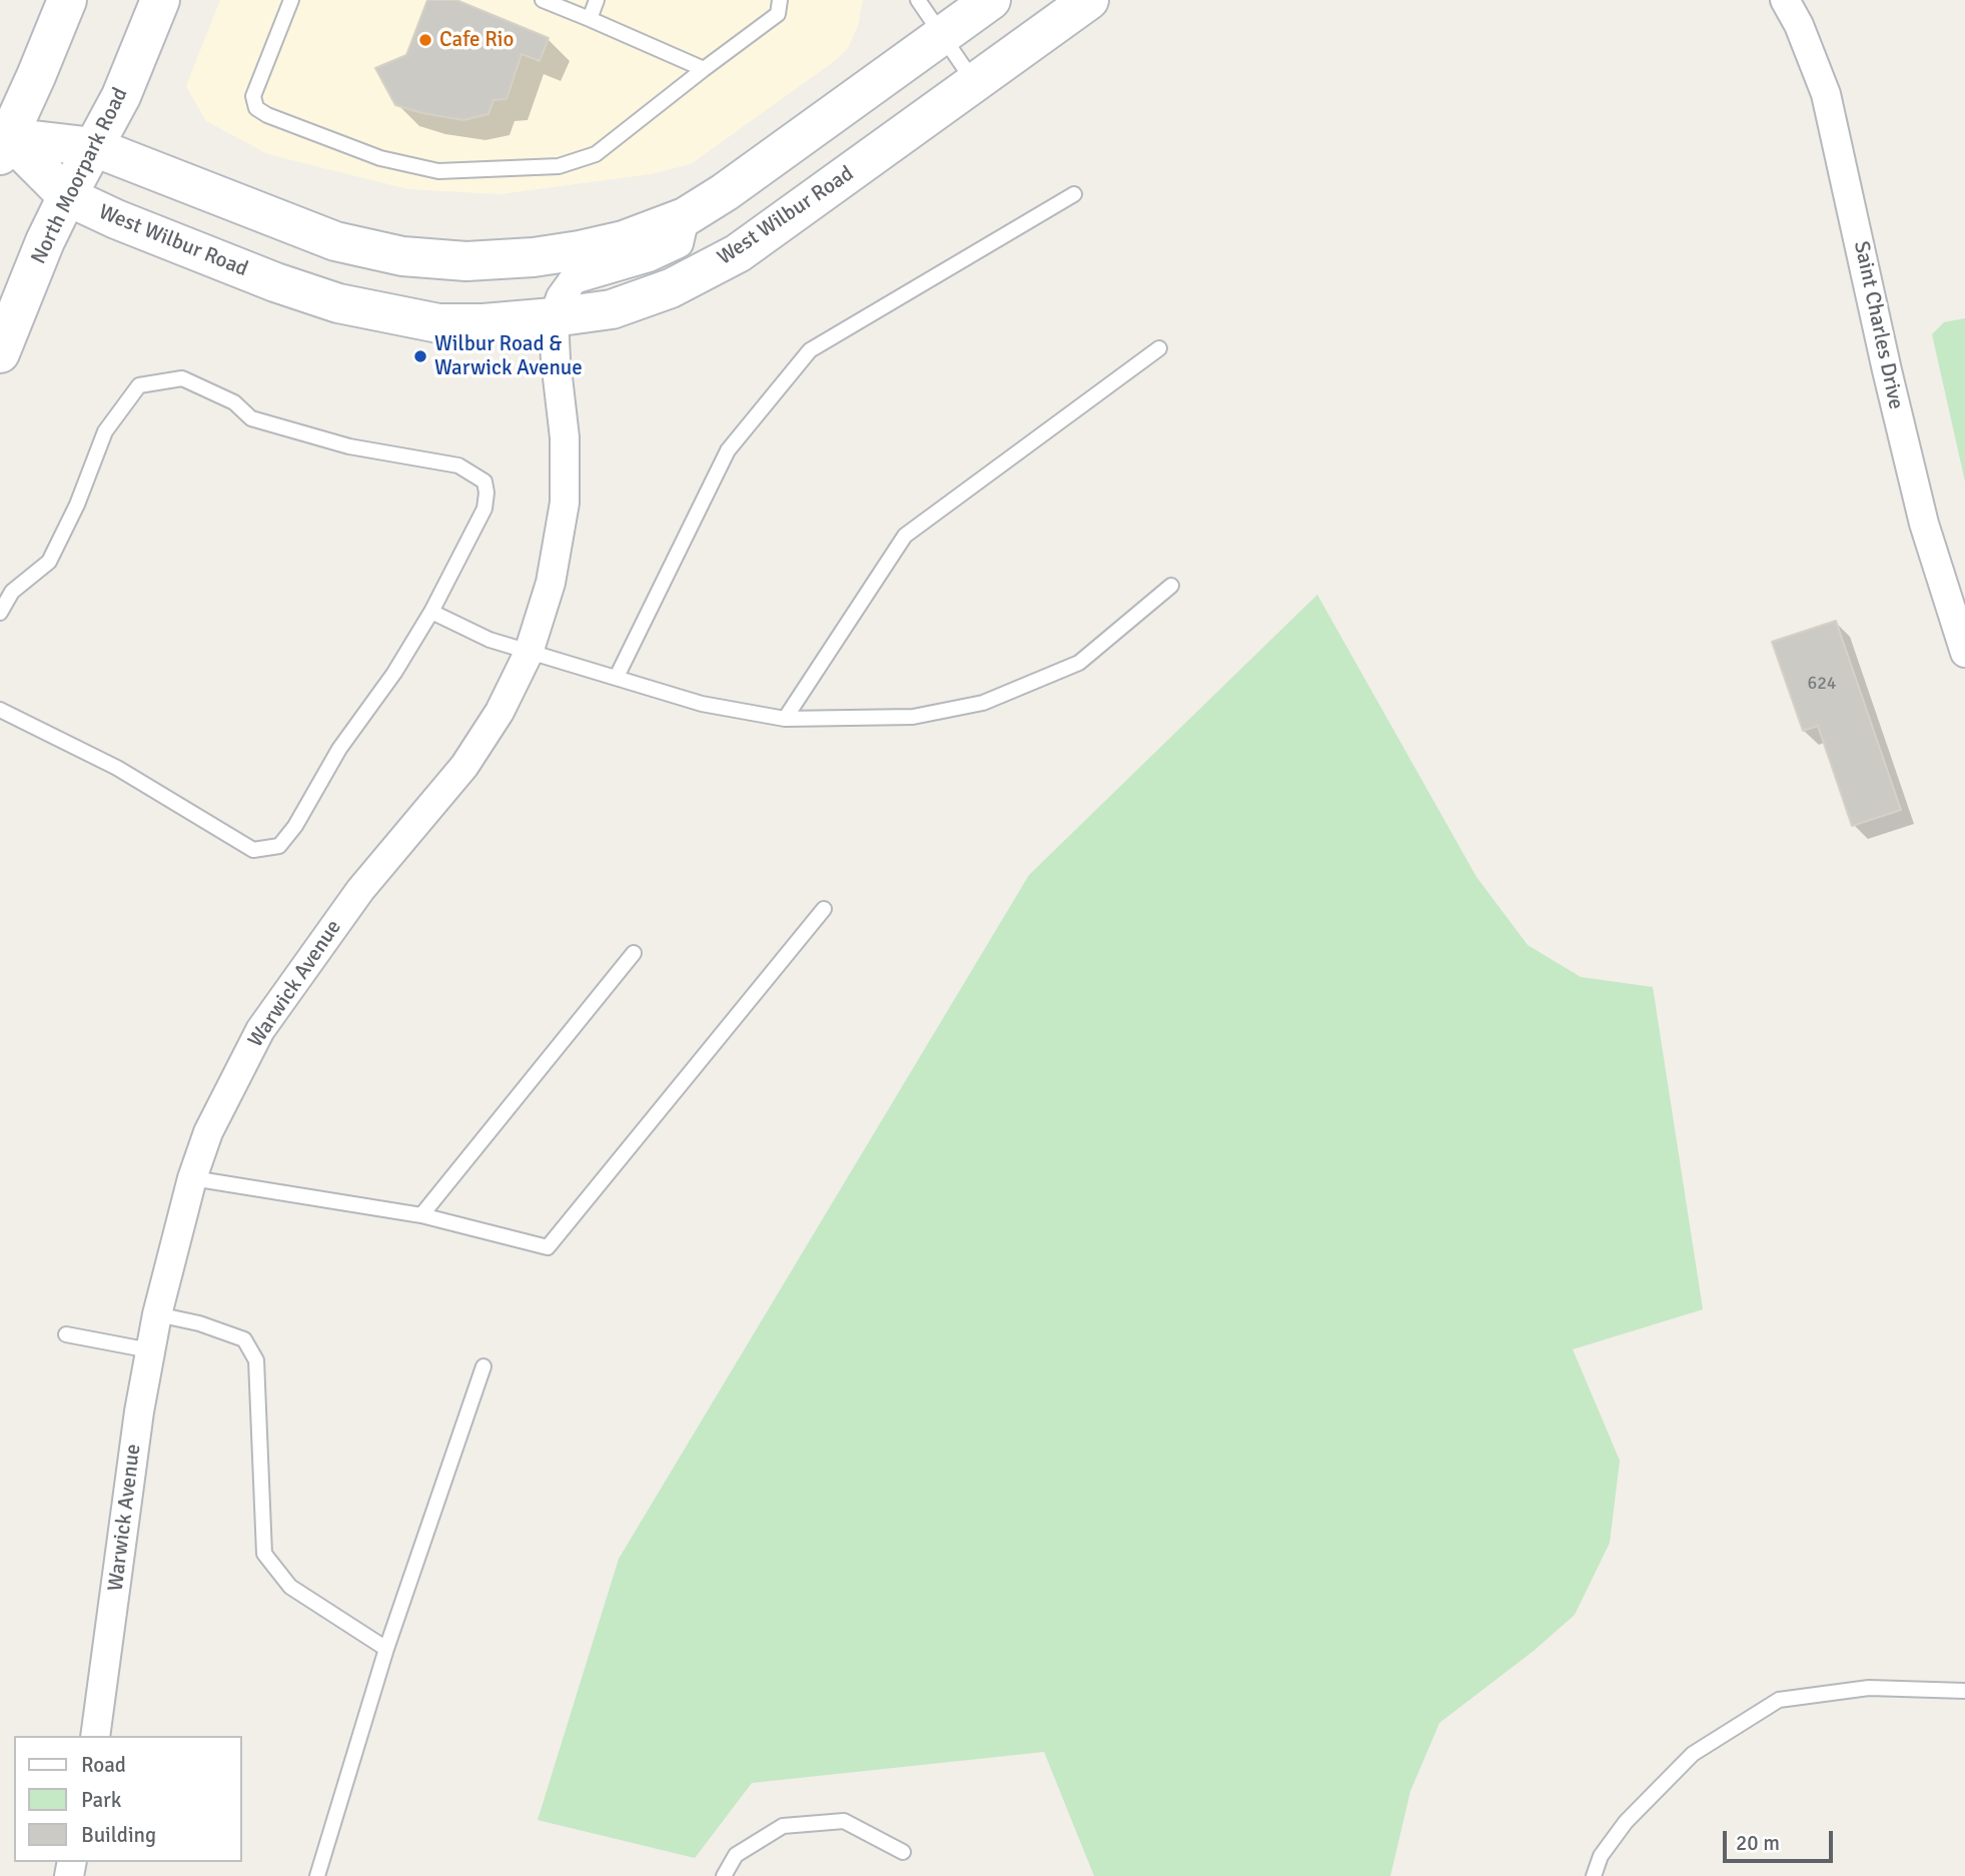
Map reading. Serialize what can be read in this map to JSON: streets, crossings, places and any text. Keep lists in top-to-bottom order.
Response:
{
  "streets": {
    "street": [
      "North Moorpark Road",
      "West Wilbur Road",
      "Saint Charles Drive",
      "Warwick Avenue"
    ]
  },
  "crossings": [
    ["North Moorpark Road", "West Wilbur Road"],
    ["West Wilbur Road", "Warwick Avenue"]
  ],
  "places": ["Cafe Rio", "Wilbur Road & Warwick Avenue"],
  "house_numbers": ["624"],
  "legend": ["Road", "Park", "Building"],
  "scale_bar": "20 m"
}
